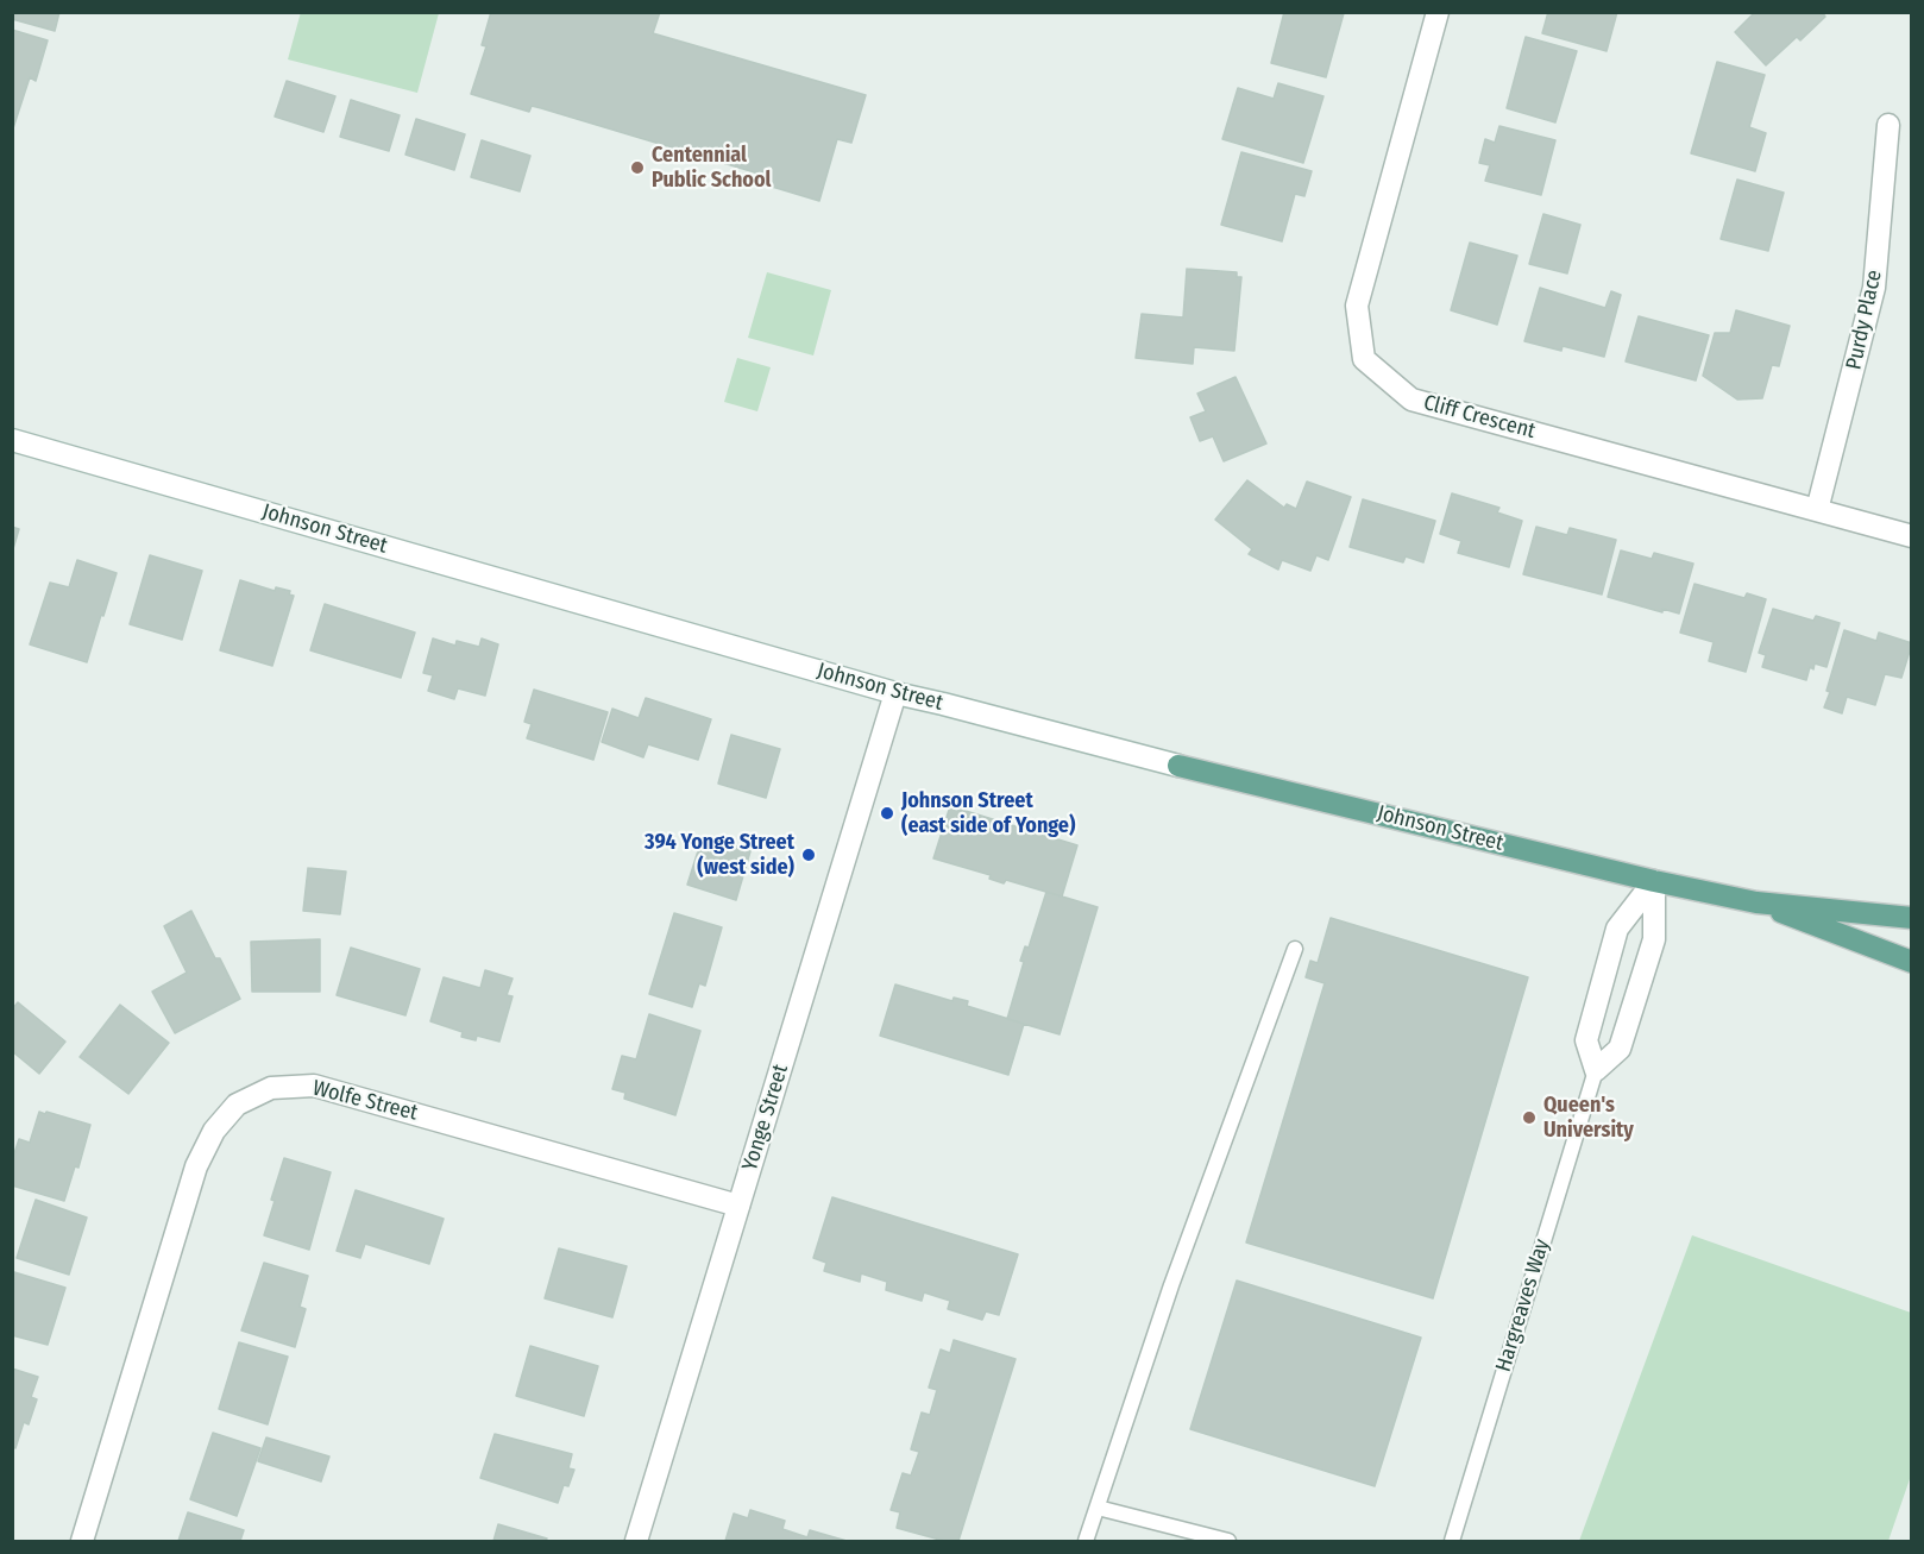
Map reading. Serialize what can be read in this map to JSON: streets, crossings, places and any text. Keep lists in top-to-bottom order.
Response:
{
  "streets": {
    "main road": ["Johnson Street"],
    "street": [
      "Purdy Place",
      "Cliff Crescent",
      "Wolfe Street",
      "Yonge Street",
      "Hargreaves Way"
    ]
  },
  "crossings": [
    ["Purdy Place", "Cliff Crescent"],
    ["Johnson Street", "Yonge Street"],
    ["Johnson Street", "Hargreaves Way"],
    ["Wolfe Street", "Yonge Street"]
  ],
  "places": [
    "Centennial Public School",
    "Johnson Street (east side of Yonge)",
    "394 Yonge Street (west side)",
    "Queen's University"
  ]
}
